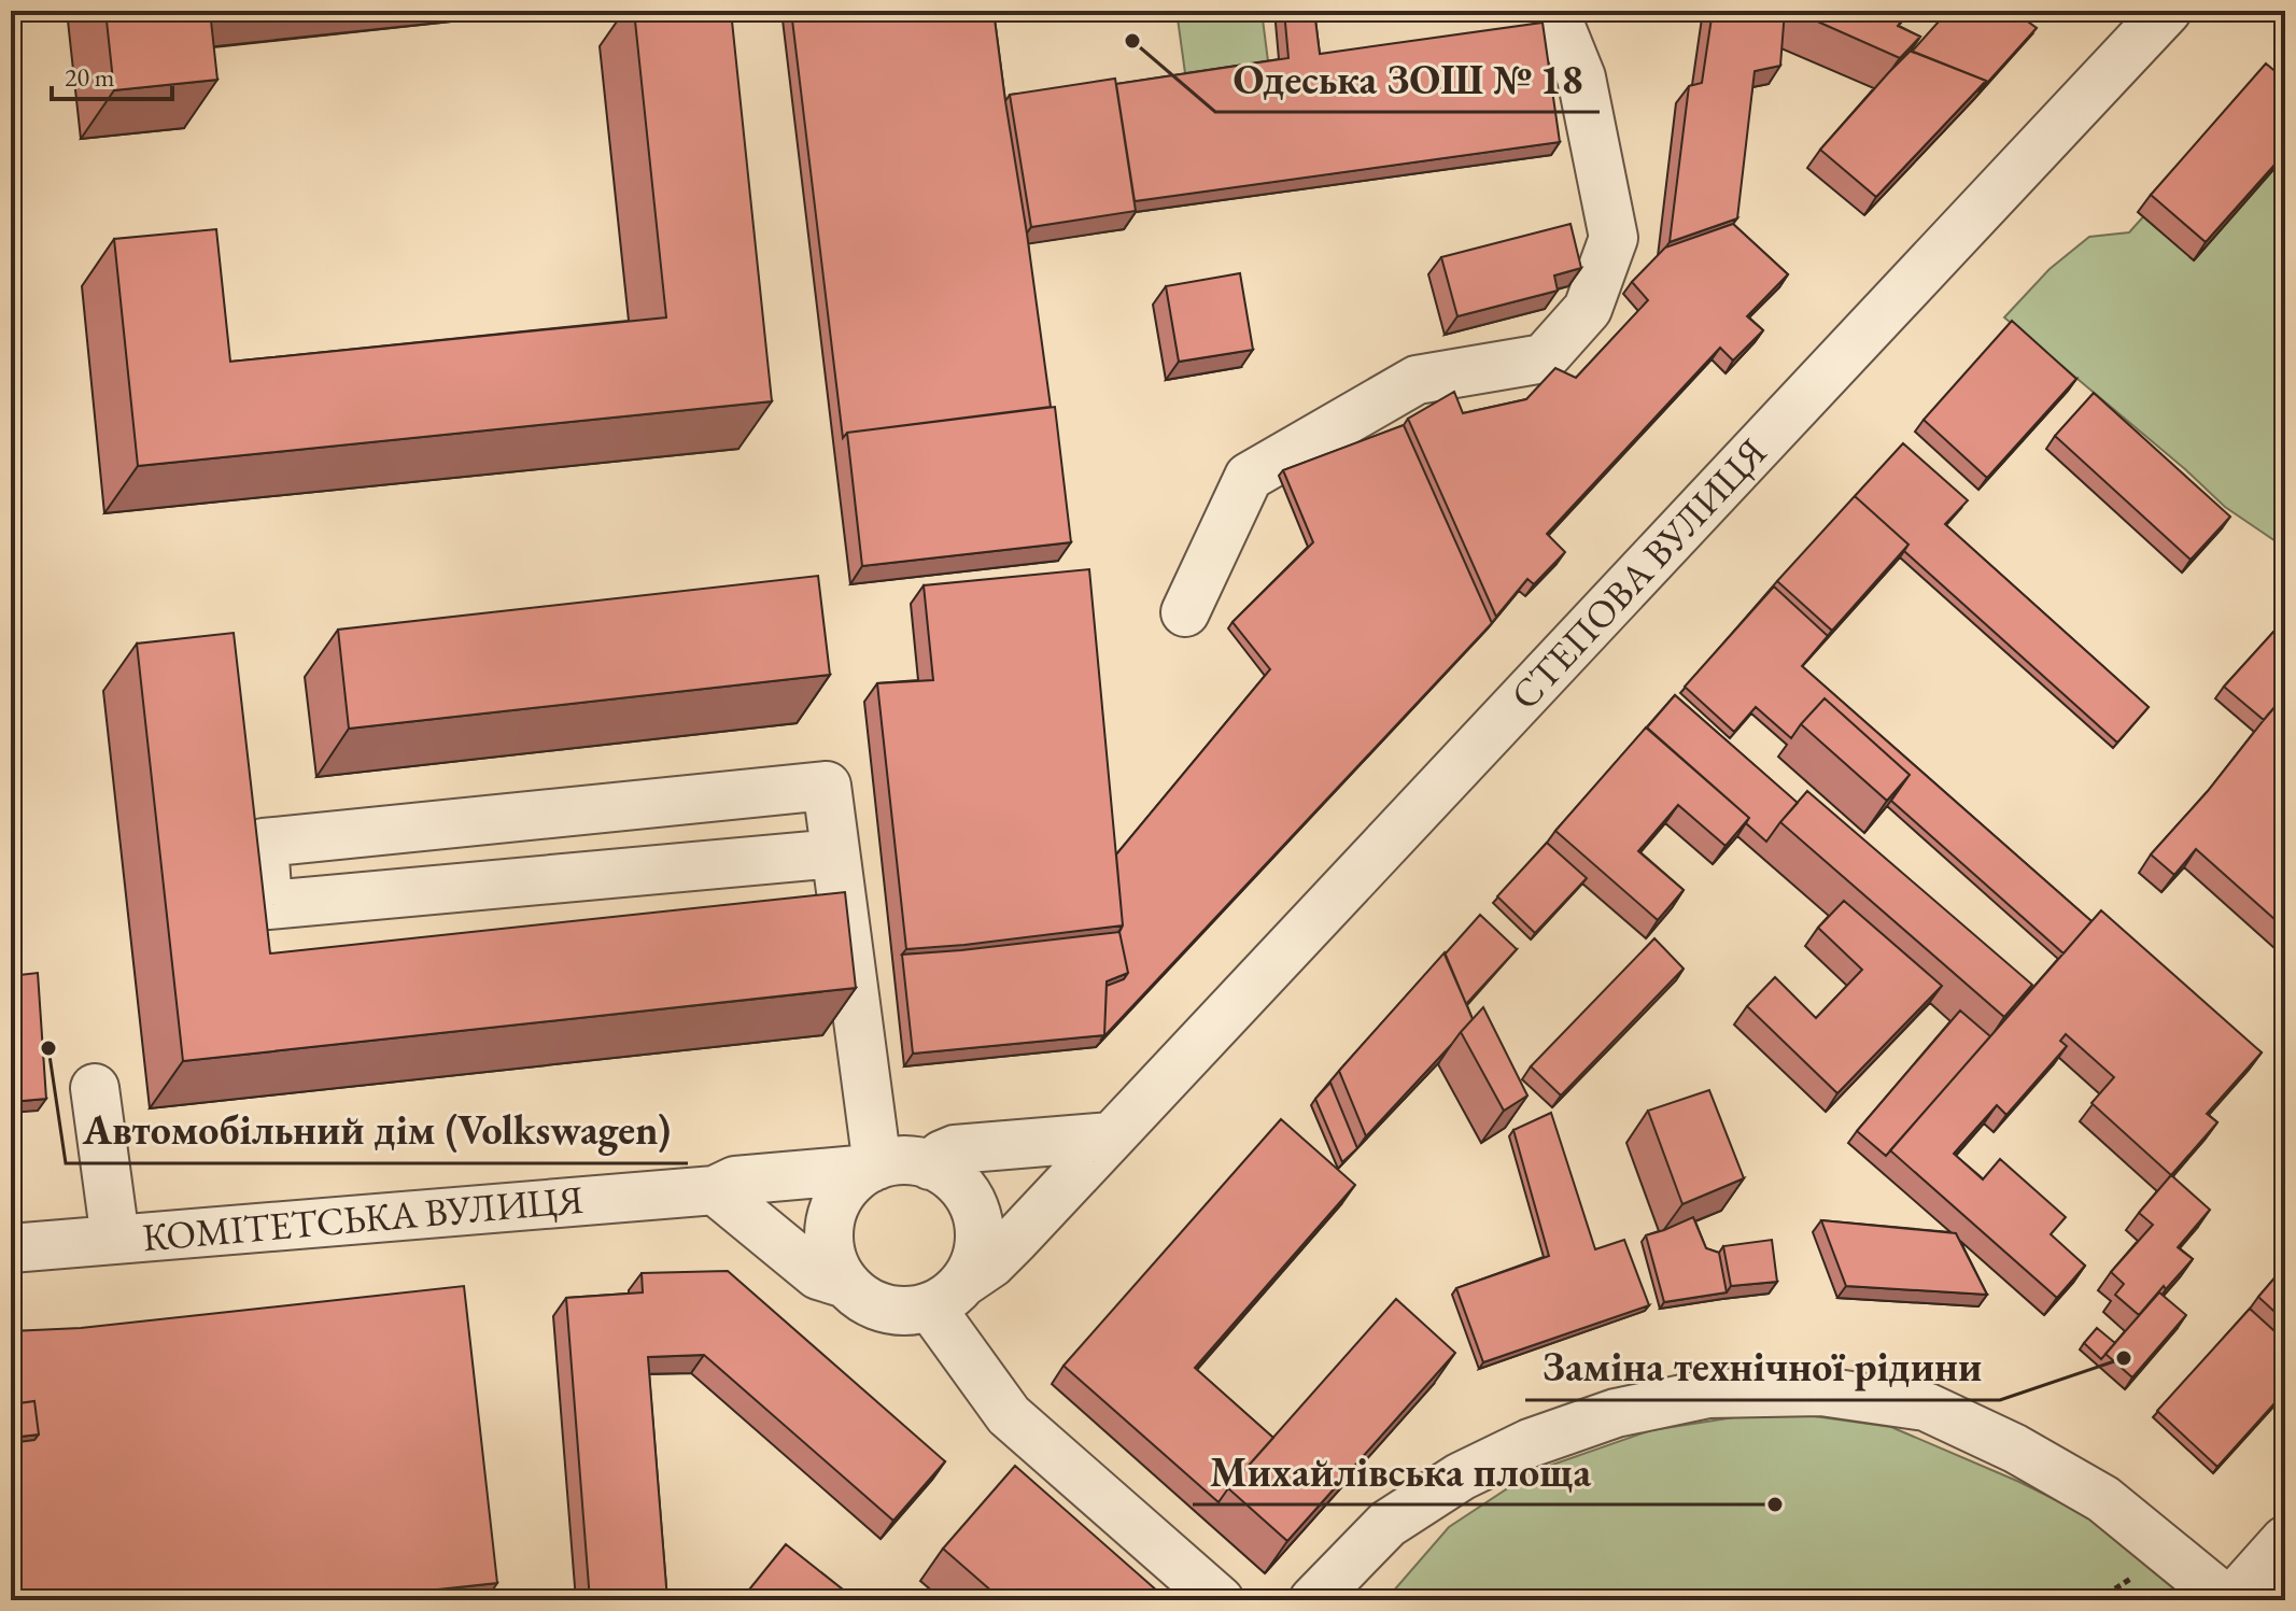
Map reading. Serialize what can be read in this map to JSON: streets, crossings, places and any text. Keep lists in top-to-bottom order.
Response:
{
  "streets": {
    "street": ["СТЕПОВА ВУЛИЦЯ", "КОМІТЕТСЬКА ВУЛИЦЯ"]
  },
  "crossings": [
    ["СТЕПОВА ВУЛИЦЯ", "КОМІТЕТСЬКА ВУЛИЦЯ"]
  ],
  "places": [
    "Одеська ЗОШ № 18",
    "Автомобільний дім (Volkswagen)",
    "Заміна технічної рідини",
    "Михайлівська площа"
  ],
  "scale_bar": "20 m"
}
